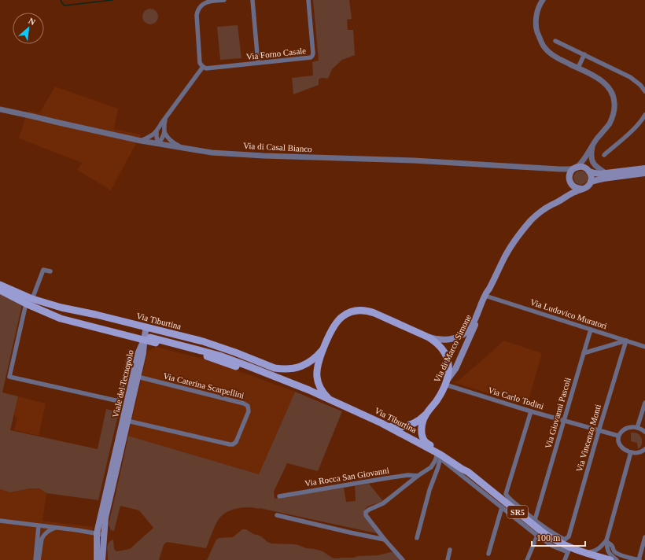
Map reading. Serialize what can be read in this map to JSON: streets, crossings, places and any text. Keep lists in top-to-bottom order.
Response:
{
  "streets": {
    "main road": [
      "Via Tiburtina",
      "Via di Marco Simone",
      "Viale del Tecnopolo",
      "SR5"
    ],
    "street": [
      "Via Forno Casale",
      "Via di Casal Bianco",
      "Via Ludovico Muratori",
      "Via Caterina Scarpellini",
      "Via Carlo Todini",
      "Via Giovanni Pascoli",
      "Via Vincenzo Monti",
      "Via Rocca San Giovanni"
    ]
  },
  "crossings": [
    ["Via di Casal Bianco", "Via di Marco Simone"],
    ["Via Ludovico Muratori", "Via di Marco Simone"],
    ["Via Ludovico Muratori", "Via Giovanni Pascoli"],
    ["Via Ludovico Muratori", "Via Vincenzo Monti"],
    ["Via Tiburtina", "Via di Marco Simone"],
    ["Via Tiburtina", "Viale del Tecnopolo"],
    ["Via di Marco Simone", "Via Carlo Todini"],
    ["Viale del Tecnopolo", "Via Caterina Scarpellini"],
    ["Via Carlo Todini", "Via Giovanni Pascoli"],
    ["Via Carlo Todini", "Via Vincenzo Monti"],
    ["Via Giovanni Pascoli", "Via Vincenzo Monti"]
  ],
  "scale_bar": "100 m",
  "north": "top right"
}
